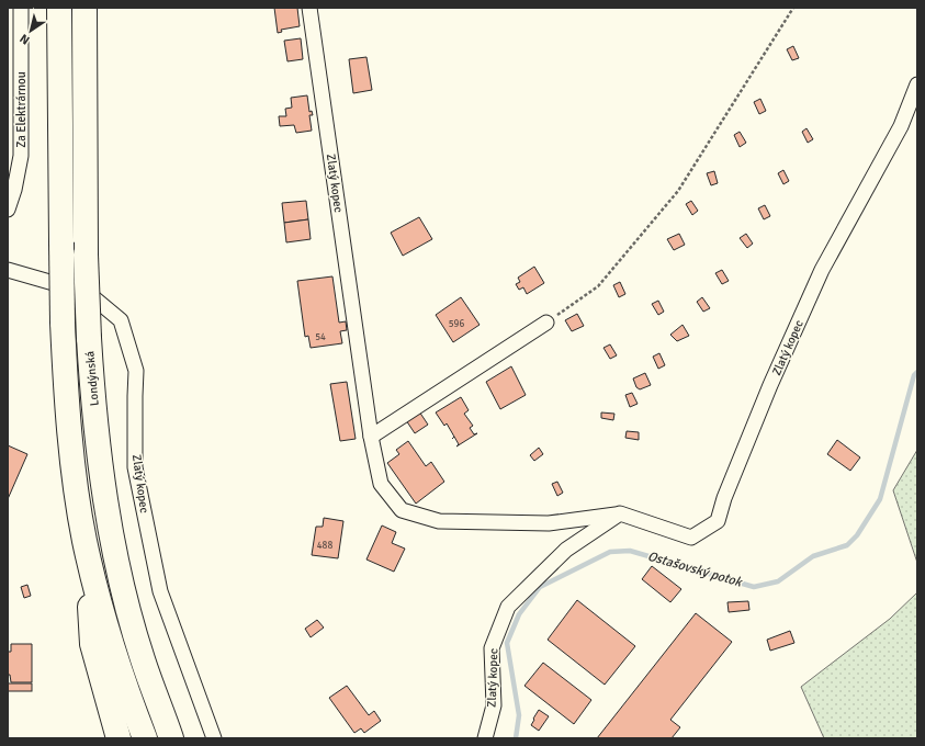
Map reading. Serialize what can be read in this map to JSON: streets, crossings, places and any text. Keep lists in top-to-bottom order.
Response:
{
  "streets": {
    "highway": ["Londýnská"],
    "street": ["Za Elektrárnou", "Zlatý kopec"]
  },
  "water": ["Ostašovský potok"],
  "house_numbers": ["596", "54", "488"],
  "north": "bottom left"
}
